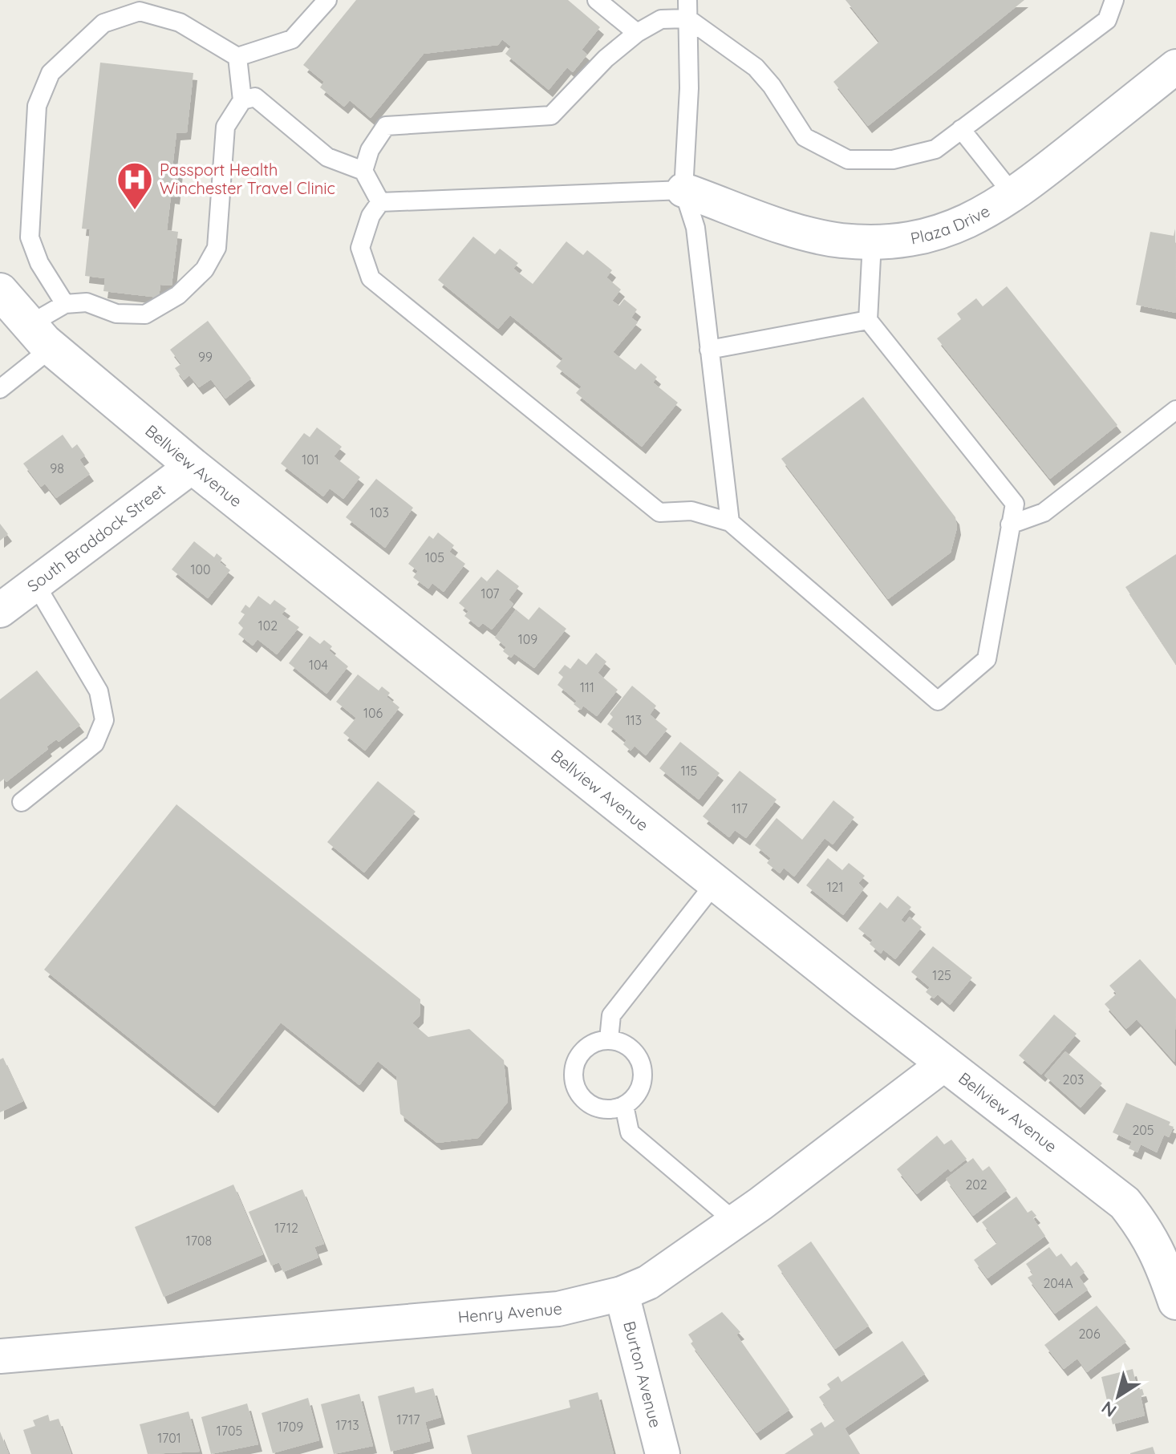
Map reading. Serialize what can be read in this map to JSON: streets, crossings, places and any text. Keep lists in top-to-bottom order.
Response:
{
  "streets": {
    "street": [
      "Plaza Drive",
      "Bellview Avenue",
      "South Braddock Street",
      "Henry Avenue",
      "Burton Avenue"
    ]
  },
  "crossings": [
    ["Bellview Avenue", "South Braddock Street"],
    ["Bellview Avenue", "Henry Avenue"],
    ["Henry Avenue", "Burton Avenue"]
  ],
  "places": {
    "hospital": ["Passport Health Winchester Travel Clinic"]
  },
  "house_numbers": [
    "99",
    "101",
    "98",
    "103",
    "105",
    "100",
    "107",
    "102",
    "109",
    "104",
    "111",
    "106",
    "113",
    "115",
    "117",
    "121",
    "125",
    "203",
    "205",
    "202",
    "1712",
    "1708",
    "204A",
    "206",
    "1717",
    "1713",
    "1709",
    "1705",
    "1701"
  ],
  "north": "bottom left"
}
